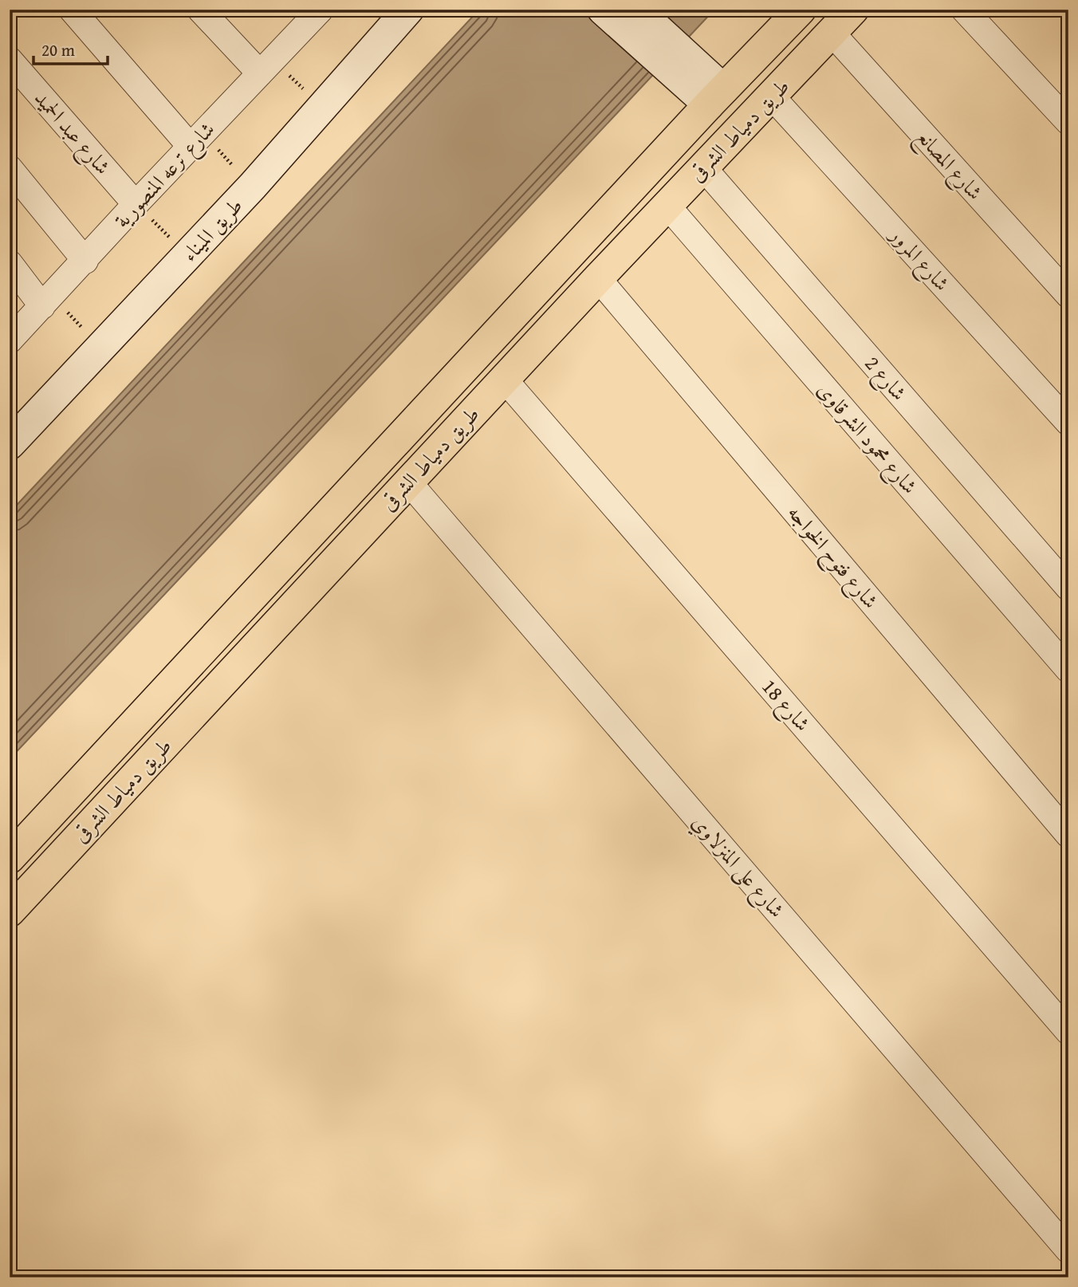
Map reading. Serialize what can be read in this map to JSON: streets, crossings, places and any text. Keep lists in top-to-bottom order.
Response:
{
  "streets": {
    "highway": ["طريق دمياط الشرقى"],
    "street": [
      "شارع عبد الحميد",
      "شارع المصانع",
      "شارع ترعه المنصورية",
      "طريق الميناء",
      "شارع المرور",
      "شارع 2",
      "شارع محمود الشرقاوى",
      "شارع فتوح الخواجه",
      "شارع 18",
      "شارع على المنزلاوي"
    ]
  },
  "crossings": [
    ["طريق دمياط الشرقى", "شارع المصانع"],
    ["طريق دمياط الشرقى", "شارع المرور"],
    ["طريق دمياط الشرقى", "شارع 2"],
    ["طريق دمياط الشرقى", "شارع محمود الشرقاوى"],
    ["طريق دمياط الشرقى", "شارع فتوح الخواجه"],
    ["طريق دمياط الشرقى", "شارع 18"],
    ["طريق دمياط الشرقى", "شارع على المنزلاوي"],
    ["شارع عبد الحميد", "شارع ترعه المنصورية"]
  ],
  "scale_bar": "20 m"
}
